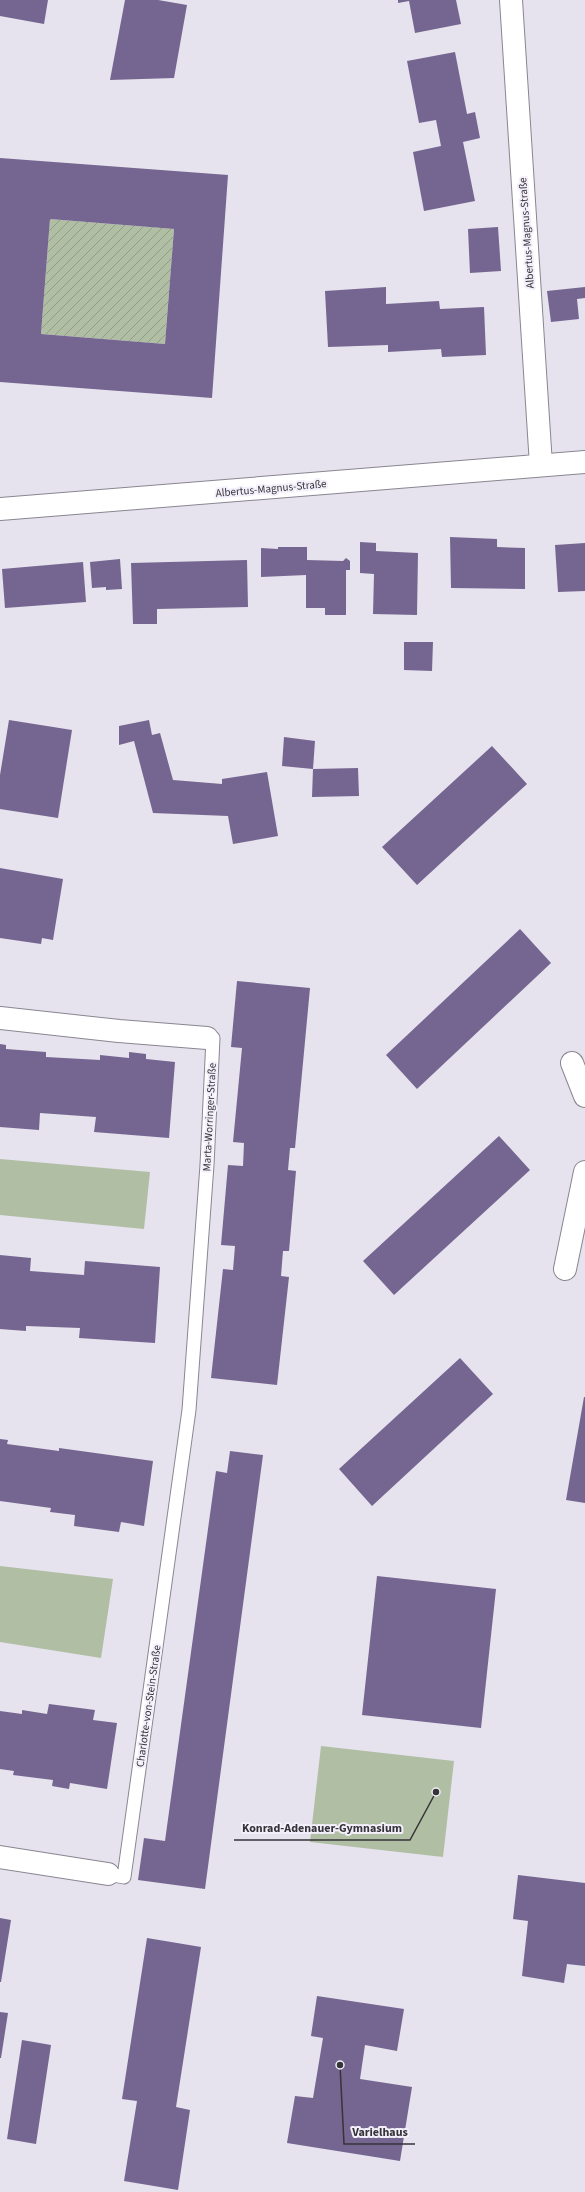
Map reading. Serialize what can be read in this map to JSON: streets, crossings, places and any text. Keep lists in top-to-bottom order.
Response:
{
  "streets": {
    "street": ["Albertus-Magnus-Straße", "Marta-Worringer-Straße", "Charlotte-von-Stein-Straße"]
  },
  "crossings": [
    ["Marta-Worringer-Straße", "Charlotte-von-Stein-Straße"]
  ],
  "places": ["Konrad-Adenauer-Gymnasium", "Varielhaus"]
}
